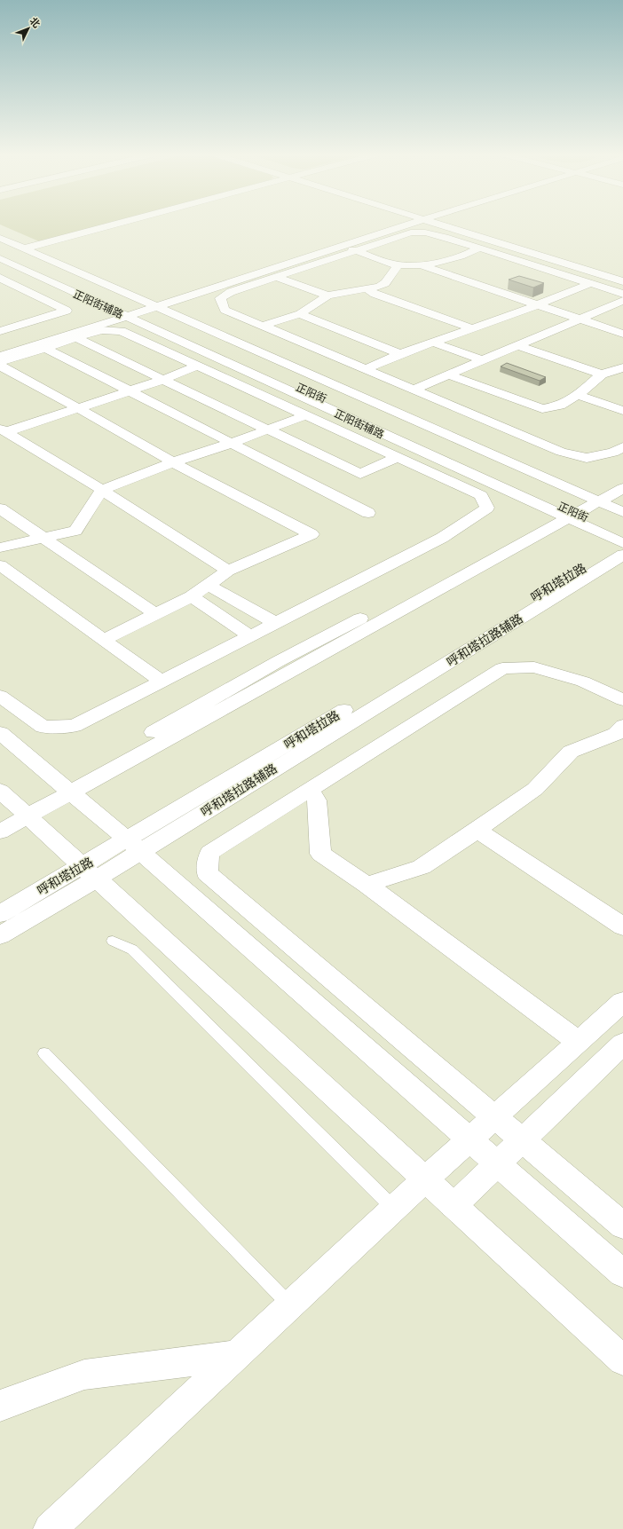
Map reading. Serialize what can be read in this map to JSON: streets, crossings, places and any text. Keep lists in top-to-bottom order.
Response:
{
  "streets": {
    "street": [
      "正阳街辅路",
      "正阳街",
      "呼和塔拉路",
      "呼和塔拉路辅路"
    ]
  },
  "crossings": [
    ["正阳街辅路", "正阳街"],
    ["正阳街辅路", "呼和塔拉路"],
    ["呼和塔拉路", "呼和塔拉路辅路"]
  ],
  "north": "top right"
}
